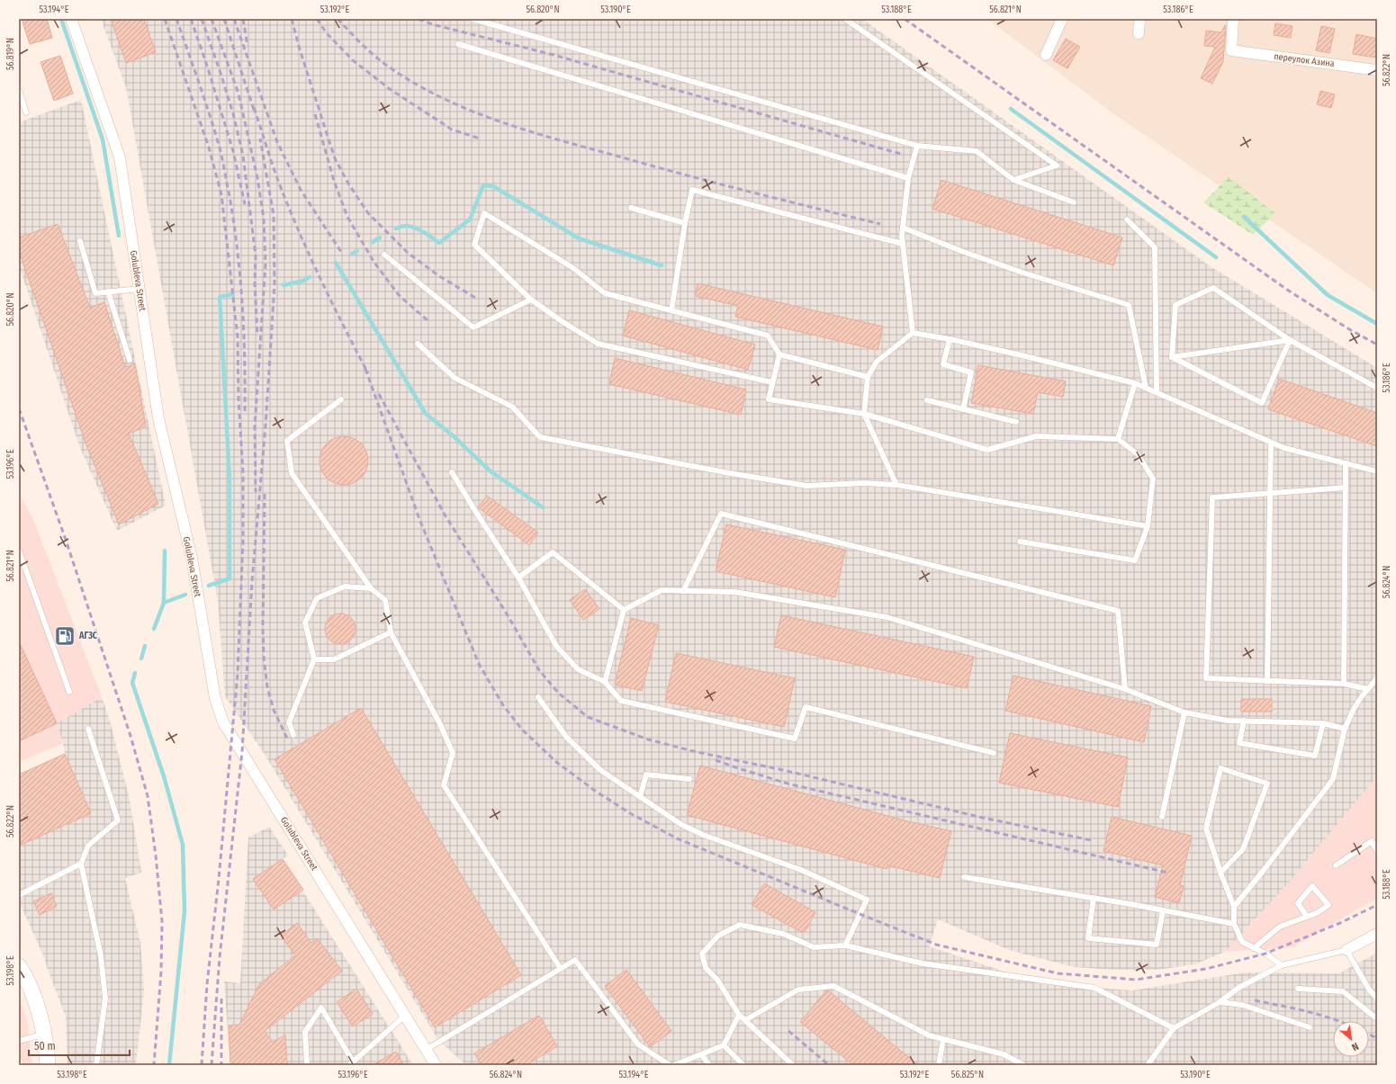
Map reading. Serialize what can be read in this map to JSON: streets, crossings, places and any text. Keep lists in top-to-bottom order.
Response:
{
  "streets": {
    "street": ["переулок Азина", "Golubleva Street"]
  },
  "places": {
    "fuel station": ["АГЗС"]
  },
  "scale_bar": "50 m",
  "north": "bottom right",
  "coordinates": [
    "53.194°E",
    "53.192°E",
    "56.820°N",
    "53.190°E",
    "53.188°E",
    "56.821°N",
    "53.186°E",
    "56.819°N",
    "56.822°N",
    "53.196°E",
    "56.824°N",
    "53.198°E",
    "56.825°N"
  ]
}
